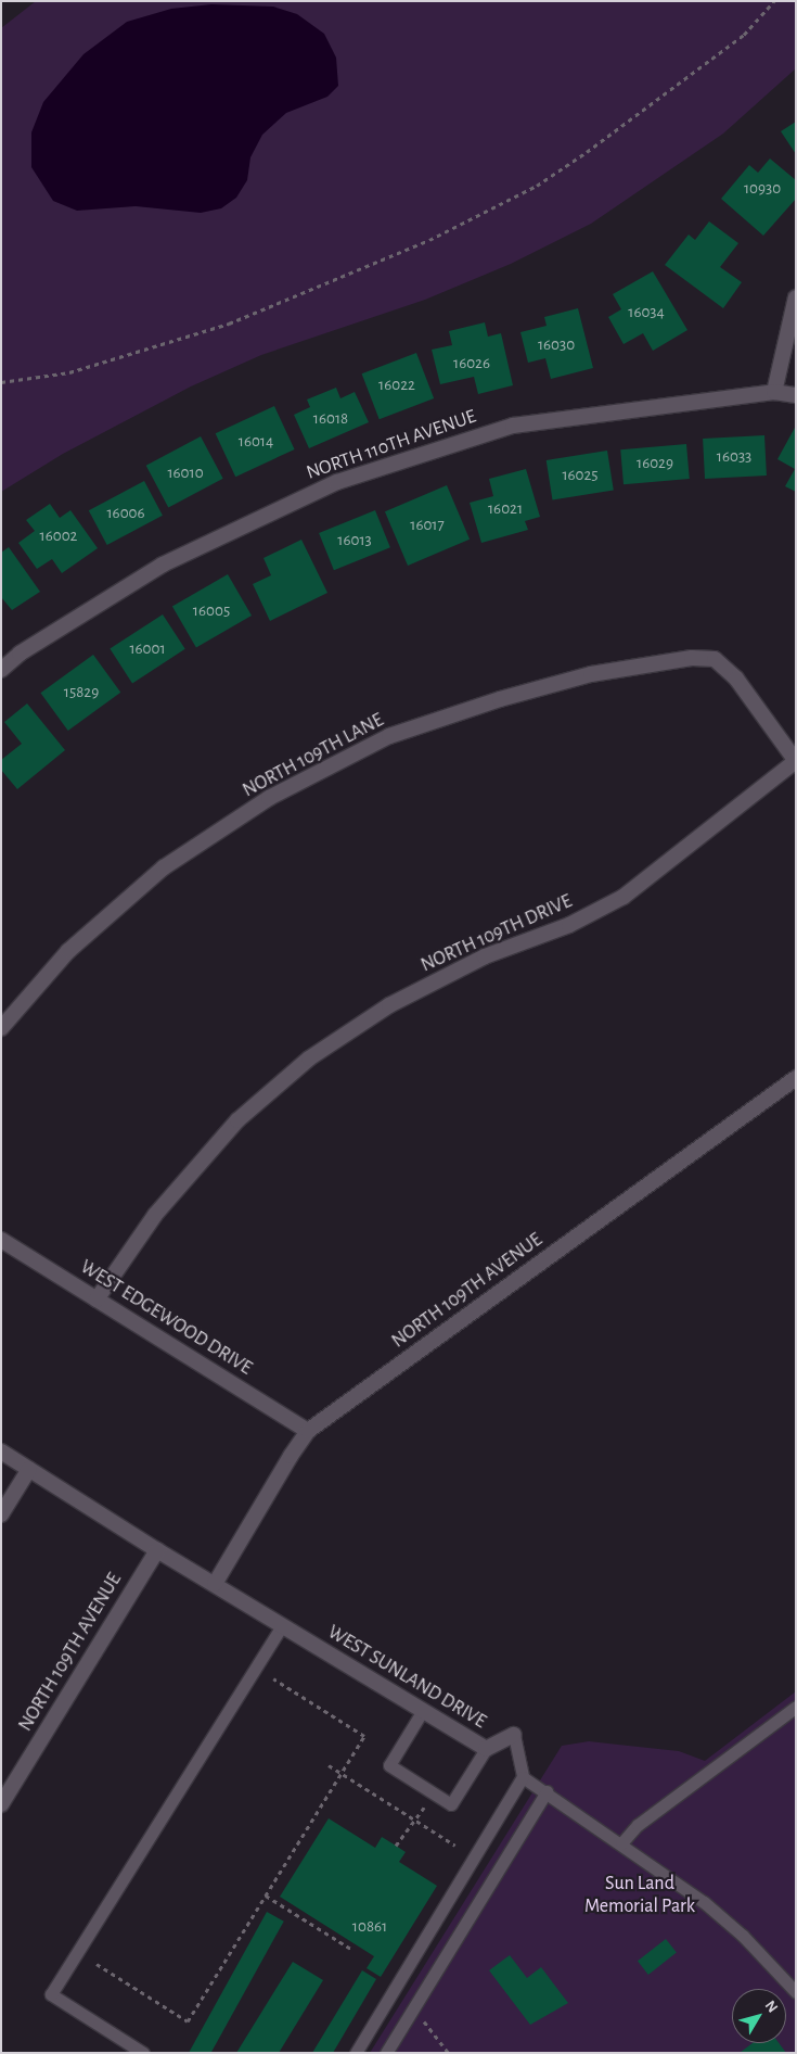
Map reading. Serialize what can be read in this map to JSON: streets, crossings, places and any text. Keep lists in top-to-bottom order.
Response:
{
  "streets": {
    "street": [
      "NORTH 110TH AVENUE",
      "NORTH 109TH LANE",
      "NORTH 109TH DRIVE",
      "NORTH 109TH AVENUE",
      "WEST EDGEWOOD DRIVE",
      "WEST SUNLAND DRIVE"
    ]
  },
  "crossings": [
    ["NORTH 109TH LANE", "NORTH 109TH DRIVE"],
    ["NORTH 109TH DRIVE", "WEST EDGEWOOD DRIVE"],
    ["NORTH 109TH AVENUE", "WEST EDGEWOOD DRIVE"],
    ["NORTH 109TH AVENUE", "WEST SUNLAND DRIVE"]
  ],
  "parks": ["Sun Land Memorial Park"],
  "house_numbers": [
    "10930",
    "16034",
    "16030",
    "16026",
    "16022",
    "16018",
    "16014",
    "16033",
    "16029",
    "16010",
    "16025",
    "16021",
    "16006",
    "16017",
    "16002",
    "16013",
    "16005",
    "16001",
    "15829",
    "10861"
  ],
  "north": "top right"
}
